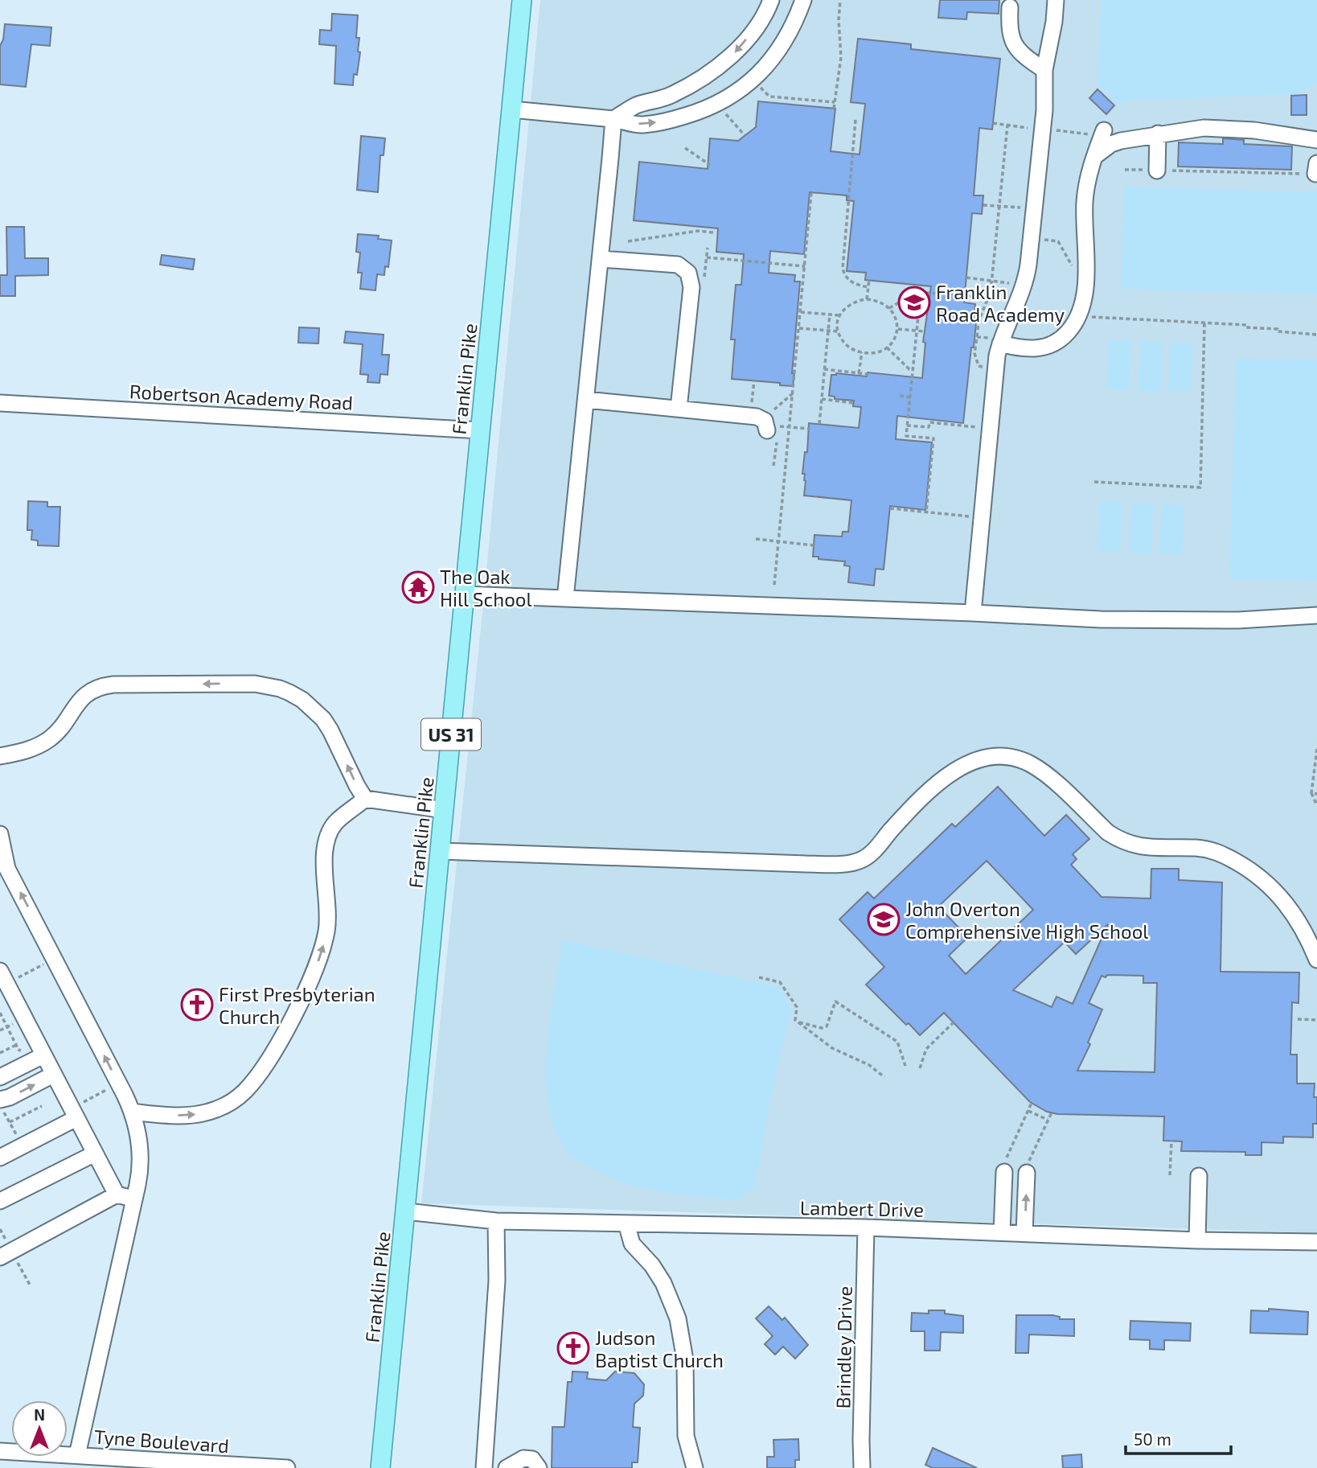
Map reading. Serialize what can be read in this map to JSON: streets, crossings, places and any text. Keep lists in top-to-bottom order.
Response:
{
  "streets": {
    "main road": ["Franklin Pike", "US 31"],
    "street": [
      "Robertson Academy Road",
      "Lambert Drive",
      "Brindley Drive",
      "Tyne Boulevard"
    ]
  },
  "crossings": [
    ["Franklin Pike", "Robertson Academy Road"],
    ["Franklin Pike", "Lambert Drive"],
    ["Lambert Drive", "Brindley Drive"]
  ],
  "places": {
    "school or university": ["Franklin Road Academy", "John Overton Comprehensive High School"],
    "temple": ["The Oak Hill School"],
    "church": ["First Presbyterian Church", "Judson Baptist Church"]
  },
  "scale_bar": "50 m",
  "north": "top"
}
